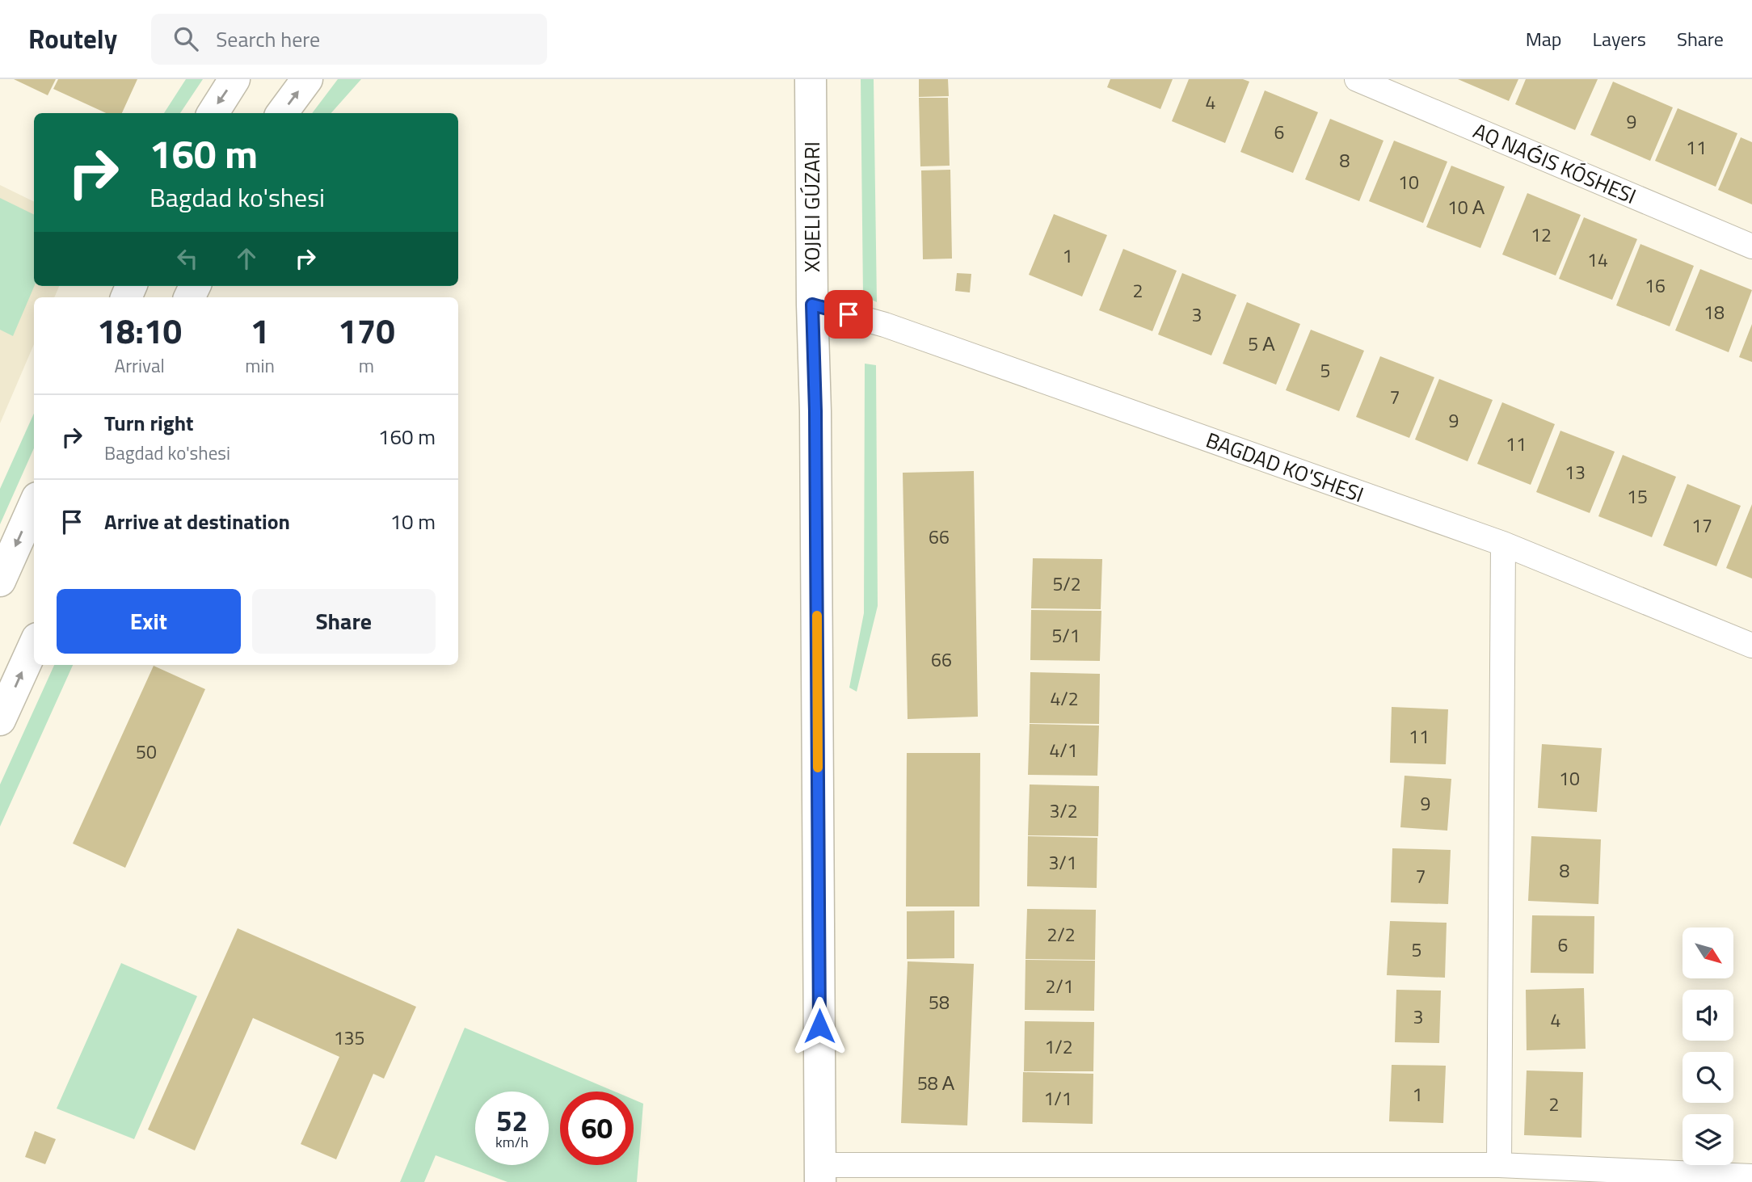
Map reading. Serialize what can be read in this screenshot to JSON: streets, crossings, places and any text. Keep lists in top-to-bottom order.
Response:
{
  "streets": {
    "street": ["BAGDAD KO'SHESI"]
  },
  "house_numbers": [
    "4",
    "9",
    "6",
    "11",
    "8",
    "10",
    "10 А",
    "12",
    "1",
    "14",
    "16",
    "2",
    "18",
    "3",
    "5 А",
    "5",
    "7",
    "9",
    "11",
    "13",
    "15",
    "17",
    "66",
    "5/2",
    "5/1",
    "66",
    "4/2",
    "11",
    "4/1",
    "50",
    "10",
    "9",
    "3/2",
    "3/1",
    "8",
    "7",
    "2/2",
    "6",
    "5",
    "2/1",
    "58",
    "3",
    "4",
    "135",
    "1/2",
    "58 А",
    "1",
    "1/1",
    "2"
  ],
  "north": "bottom right",
  "page": {
    "header": "Routely",
    "search": "Search here",
    "nav": ["Map", "Layers", "Share"],
    "turn": ["160 m", "Bagdad ko'shesi"],
    "eta": [
      "18:10",
      "Arrival",
      "1",
      "min",
      "170",
      "m"
    ],
    "list": [
      {
        "name": "Turn right",
        "note": "Bagdad ko'shesi",
        "value": "160 m"
      },
      {
        "name": "Arrive at destination",
        "value": "10 m"
      }
    ],
    "buttons": ["Exit", "Share"],
    "speed": "52 km/h",
    "limit": "60"
  }
}
